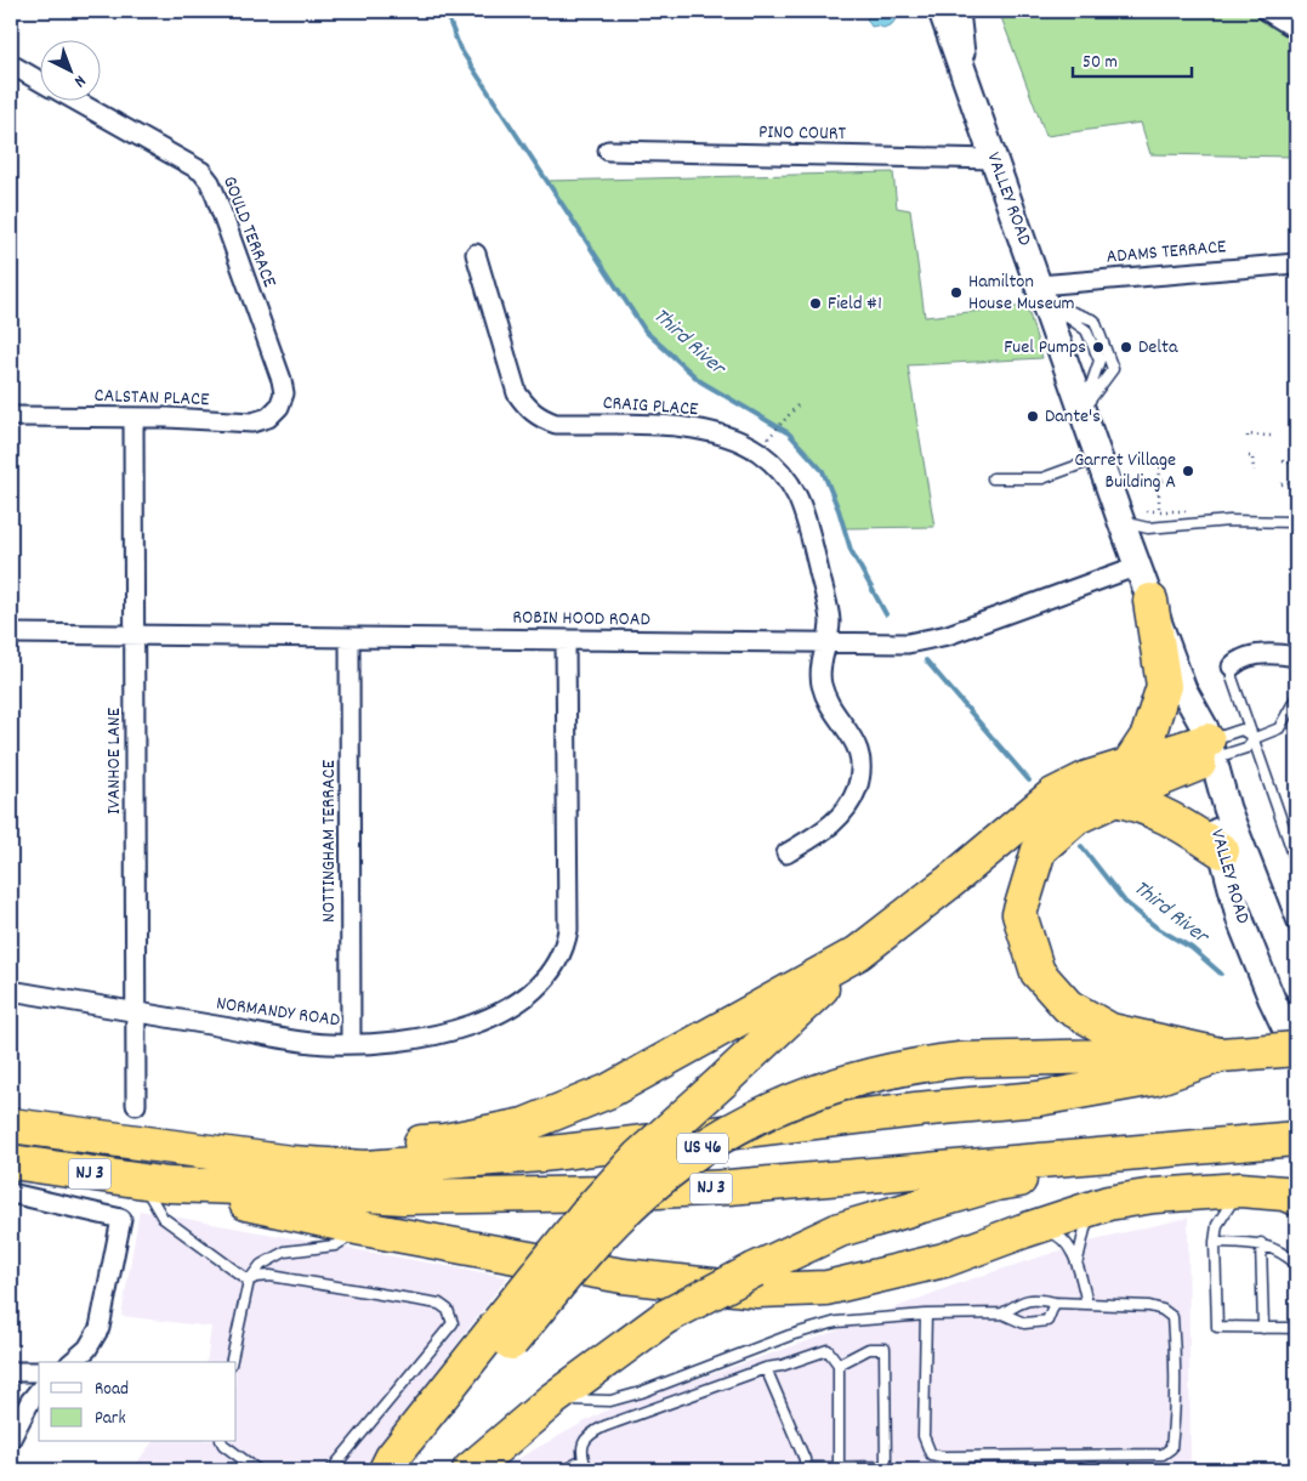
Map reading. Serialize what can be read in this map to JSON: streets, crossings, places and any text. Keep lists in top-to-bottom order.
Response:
{
  "streets": {
    "highway": ["US 46", "NJ 3"],
    "main road": ["VALLEY ROAD"],
    "street": [
      "PINO COURT",
      "GOULD TERRACE",
      "ADAMS TERRACE",
      "CALSTAN PLACE",
      "CRAIG PLACE",
      "ROBIN HOOD ROAD",
      "IVANHOE LANE",
      "NOTTINGHAM TERRACE",
      "NORMANDY ROAD"
    ]
  },
  "crossings": [
    ["PINO COURT", "VALLEY ROAD"],
    ["VALLEY ROAD", "ADAMS TERRACE"],
    ["VALLEY ROAD", "ROBIN HOOD ROAD"],
    ["VALLEY ROAD", "US 46"],
    ["GOULD TERRACE", "CALSTAN PLACE"],
    ["CALSTAN PLACE", "IVANHOE LANE"],
    ["CRAIG PLACE", "ROBIN HOOD ROAD"],
    ["ROBIN HOOD ROAD", "IVANHOE LANE"],
    ["ROBIN HOOD ROAD", "NOTTINGHAM TERRACE"],
    ["ROBIN HOOD ROAD", "NORMANDY ROAD"],
    ["IVANHOE LANE", "NORMANDY ROAD"],
    ["NOTTINGHAM TERRACE", "NORMANDY ROAD"],
    ["US 46", "NJ 3"]
  ],
  "water": ["Third River"],
  "places": [
    "Hamilton House Museum",
    "Field #1",
    "Fuel Pumps",
    "Delta",
    "Dante's",
    "Garret Village Building A"
  ],
  "legend": ["Road", "Park"],
  "scale_bar": "50 m",
  "north": "bottom right"
}
